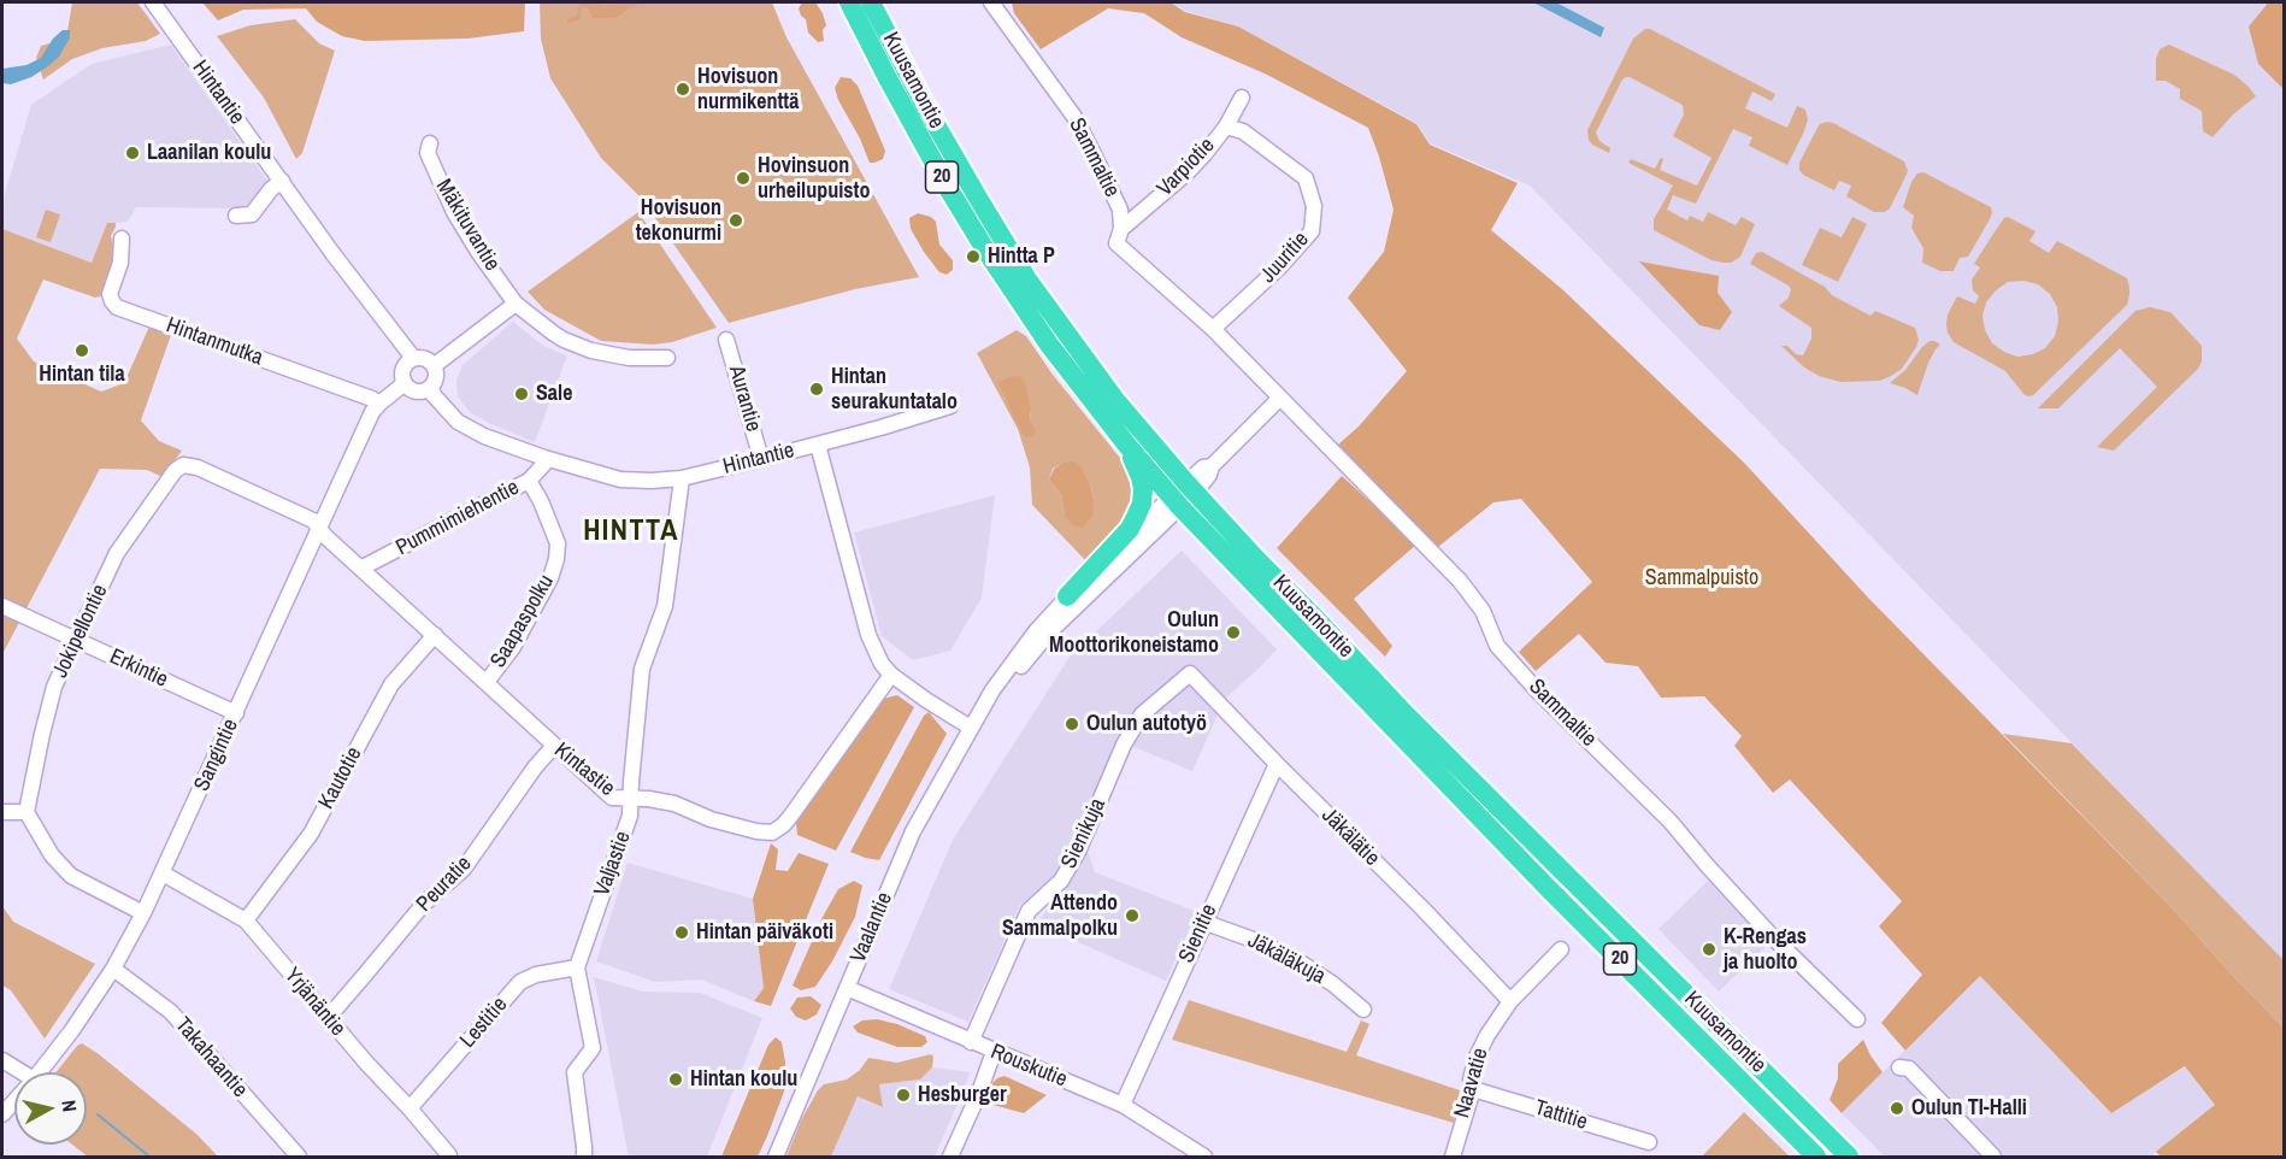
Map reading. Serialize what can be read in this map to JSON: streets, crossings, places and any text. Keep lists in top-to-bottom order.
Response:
{
  "streets": {
    "highway": ["Kuusamontie", "20"],
    "street": [
      "Hintantie",
      "Sammaltie",
      "Varpiotie",
      "Mäkituvantie",
      "Juuritie",
      "Hintanmutka",
      "Aurantie",
      "Pummimiehentie",
      "Saapaspolku",
      "Jokipellontie",
      "Erkintie",
      "Sangintie",
      "Kintastie",
      "Kautotie",
      "Sienikuja",
      "Jäkälätie",
      "Valjastie",
      "Peuratie",
      "Vaalantie",
      "Sienitie",
      "Jäkäläkuja",
      "Yrjänäntie",
      "Lestitie",
      "Takahaantie",
      "Rouskutie",
      "Naavatie",
      "Tattitie"
    ]
  },
  "crossings": [
    ["Kuusamontie", "Vaalantie"],
    ["Hintantie", "Aurantie"],
    ["Hintantie", "Pummimiehentie"],
    ["Hintantie", "Sangintie"],
    ["Hintantie", "Kintastie"],
    ["Hintantie", "Valjastie"],
    ["Hintantie", "Vaalantie"],
    ["Sammaltie", "Varpiotie"],
    ["Sammaltie", "Juuritie"],
    ["Varpiotie", "Juuritie"],
    ["Hintanmutka", "Sangintie"],
    ["Pummimiehentie", "Saapaspolku"],
    ["Pummimiehentie", "Kintastie"],
    ["Saapaspolku", "Kintastie"],
    ["Jokipellontie", "Erkintie"],
    ["Jokipellontie", "Sangintie"],
    ["Jokipellontie", "Kintastie"],
    ["Erkintie", "Sangintie"],
    ["Sangintie", "Kintastie"],
    ["Sangintie", "Yrjänäntie"],
    ["Sangintie", "Takahaantie"],
    ["Kintastie", "Kautotie"],
    ["Kintastie", "Valjastie"],
    ["Kintastie", "Peuratie"],
    ["Kautotie", "Yrjänäntie"],
    ["Sienikuja", "Jäkälätie"],
    ["Sienikuja", "Rouskutie"],
    ["Jäkälätie", "Sienitie"],
    ["Jäkälätie", "Naavatie"],
    ["Valjastie", "Lestitie"],
    ["Peuratie", "Yrjänäntie"],
    ["Vaalantie", "Rouskutie"],
    ["Sienitie", "Jäkäläkuja"],
    ["Sienitie", "Rouskutie"],
    ["Yrjänäntie", "Lestitie"],
    ["Naavatie", "Tattitie"]
  ],
  "districts": ["HINTTA"],
  "parks": ["Sammalpuisto"],
  "places": [
    "Hovisuon nurmikenttä",
    "Laanilan koulu",
    "Hovinsuon urheilupuisto",
    "Hovisuon tekonurmi",
    "Hintta P",
    "Hintan tila",
    "Hintan seurakuntatalo",
    "Sale",
    "Oulun Moottorikoneistamo",
    "Oulun autotyö",
    "Attendo Sammalpolku",
    "Hintan päiväkoti",
    "K-Rengas ja huolto",
    "Hintan koulu",
    "Hesburger",
    "Oulun TI-Halli"
  ],
  "north": "right"
}
